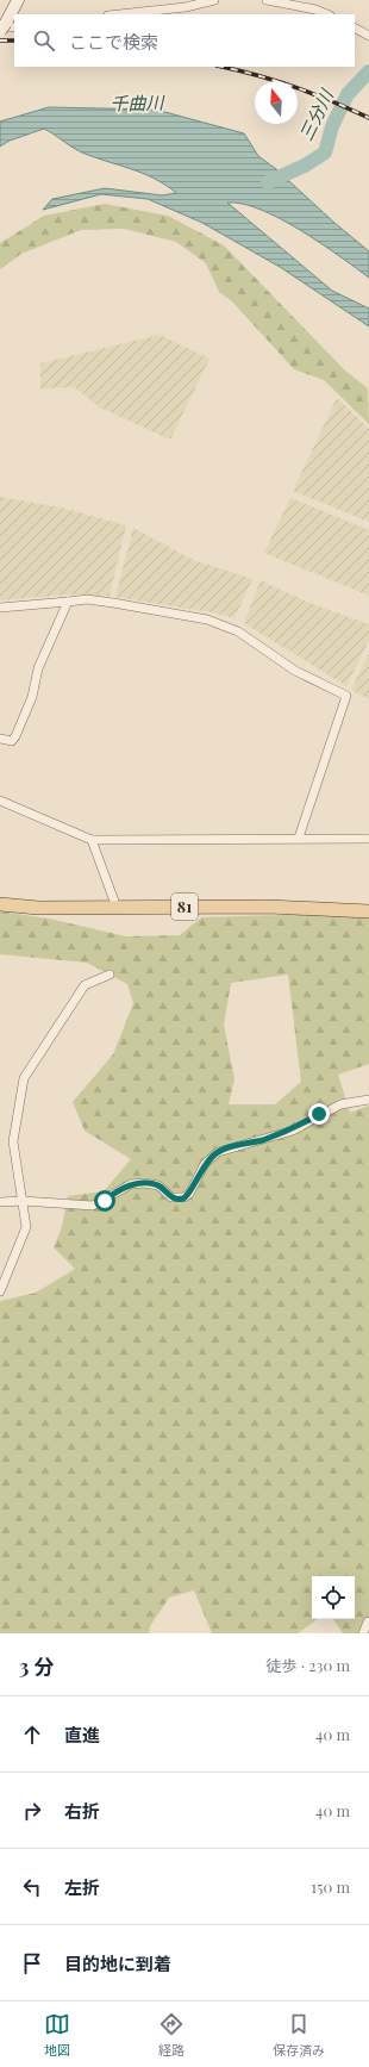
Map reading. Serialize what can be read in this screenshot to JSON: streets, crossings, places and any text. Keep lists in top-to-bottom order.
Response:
{
  "streets": {
    "main road": ["81"]
  },
  "water": ["千曲川", "三分川"],
  "north": "top",
  "page": {
    "search": "ここで検索",
    "heading": ["3 分", "徒歩 · 230 m"],
    "list": [
      ["直進", "40 m"],
      ["右折", "40 m"],
      ["左折", "150 m"],
      "目的地に到着"
    ],
    "nav": ["地図", "経路", "保存済み"]
  }
}
